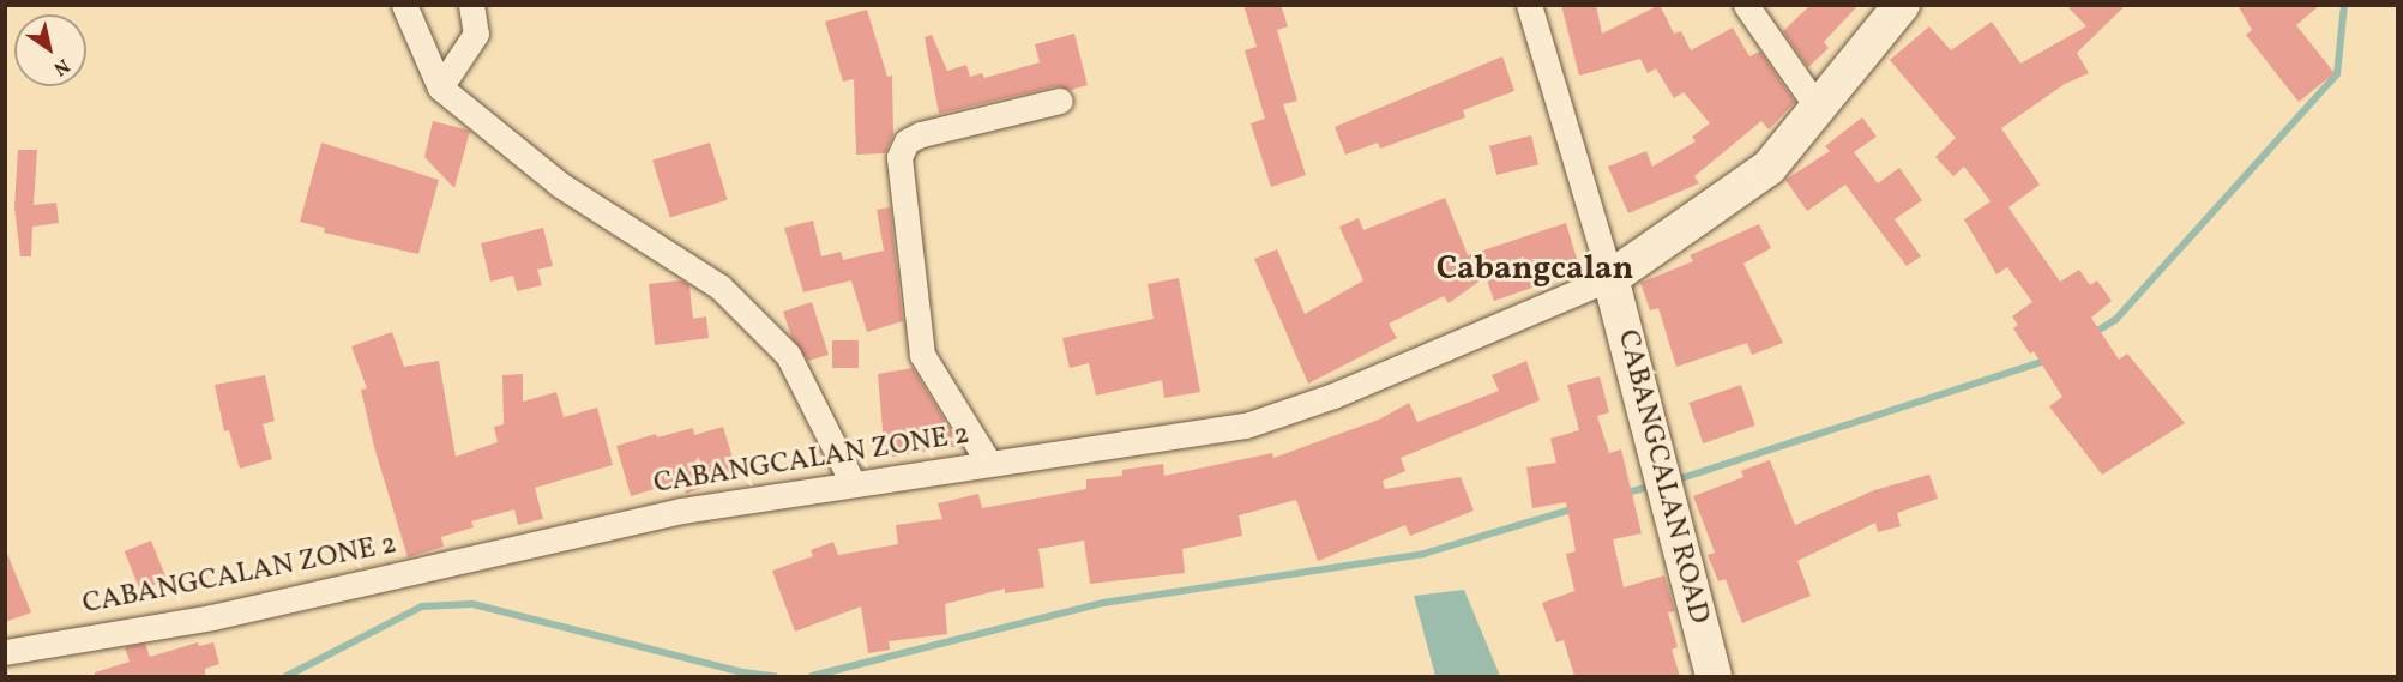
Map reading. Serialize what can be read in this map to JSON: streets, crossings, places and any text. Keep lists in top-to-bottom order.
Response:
{
  "streets": {
    "street": ["CABANGCALAN ZONE 2", "CABANGCALAN ROAD"]
  },
  "crossings": [
    ["CABANGCALAN ZONE 2", "CABANGCALAN ROAD"]
  ],
  "districts": ["Cabangcalan"],
  "north": "bottom right"
}
